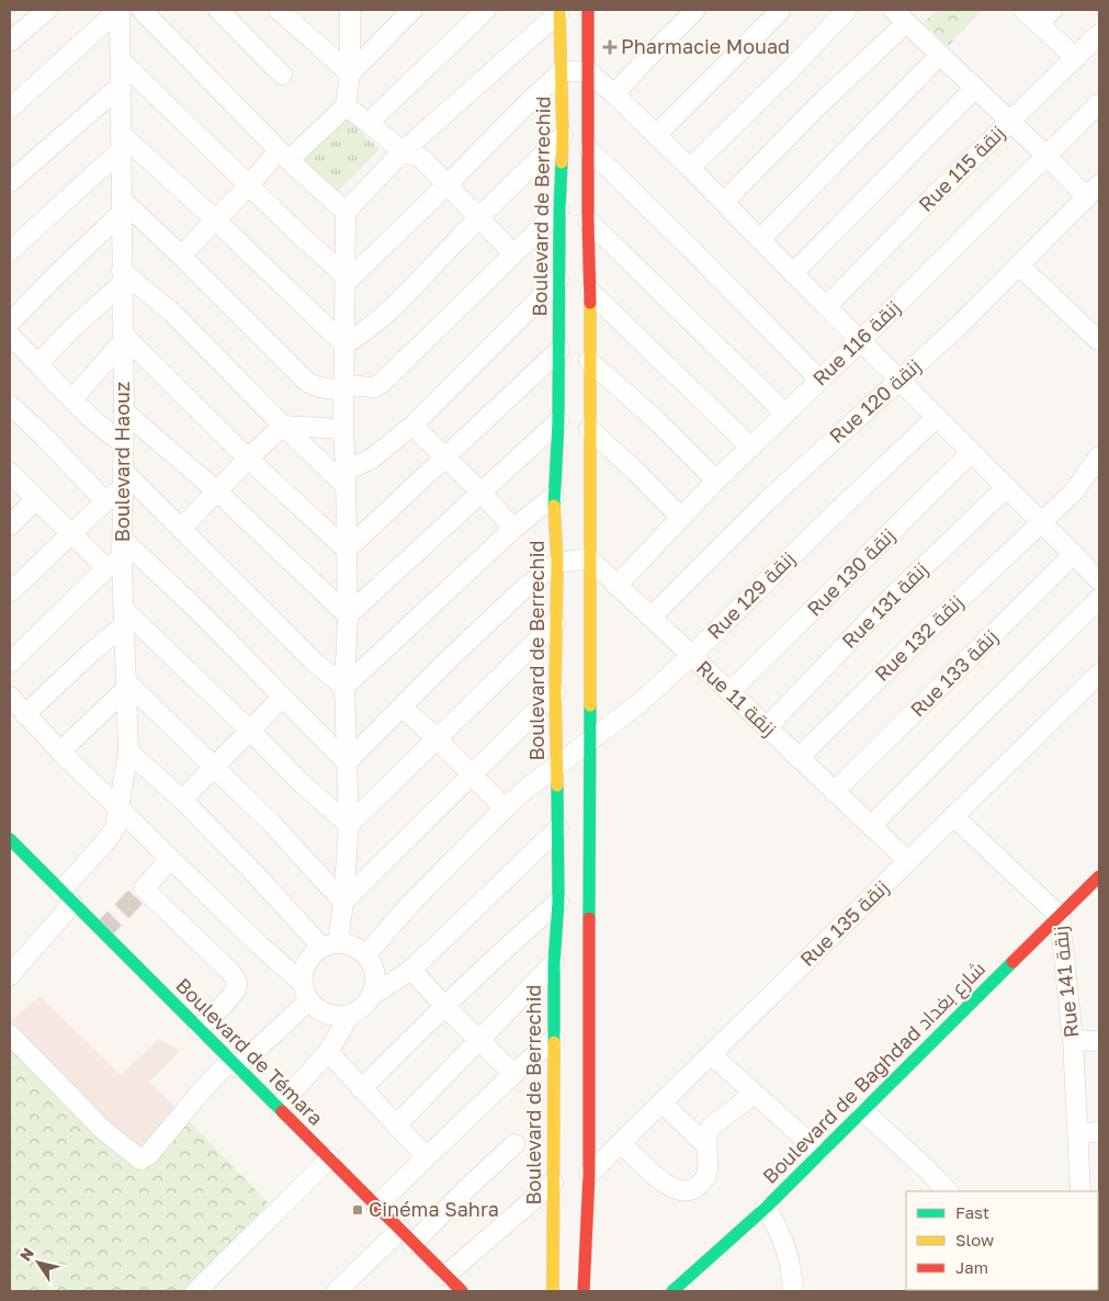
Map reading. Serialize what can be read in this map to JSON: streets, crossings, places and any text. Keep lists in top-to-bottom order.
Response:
{
  "streets": {
    "street": [
      "Rue 115 زنقة",
      "Boulevard de Berrechid",
      "Rue 116 زنقة",
      "Rue 120 زنقة",
      "Boulevard Haouz",
      "Rue 130 زنقة",
      "Rue 129 زنقة",
      "Rue 131 زنقة",
      "Rue 132 زنقة",
      "Rue 133 زنقة",
      "Rue 11 زنقة",
      "Rue 135 زنقة",
      "Rue 141 زنقة",
      "Boulevard de Témara",
      "Boulevard de Baghdad شارع بغداد"
    ]
  },
  "crossings": [
    ["Boulevard de Berrechid", "Rue 129 زنقة"],
    ["Rue 116 زنقة", "Rue 11 زنقة"],
    ["Rue 120 زنقة", "Rue 11 زنقة"],
    ["Boulevard Haouz", "Boulevard de Témara"],
    ["Rue 130 زنقة", "Rue 11 زنقة"],
    ["Rue 129 زنقة", "Rue 11 زنقة"],
    ["Rue 131 زنقة", "Rue 11 زنقة"],
    ["Rue 132 زنقة", "Rue 11 زنقة"],
    ["Rue 133 زنقة", "Rue 11 زنقة"],
    ["Rue 11 زنقة", "Rue 135 زنقة"],
    ["Rue 135 زنقة", "Rue 141 زنقة"],
    ["Rue 141 زنقة", "Boulevard de Baghdad شارع بغداد"]
  ],
  "places": {
    "health": ["Pharmacie Mouad"],
    "transit": ["Cinéma Sahra"]
  },
  "legend": ["Fast", "Slow", "Jam"],
  "north": "top left"
}
